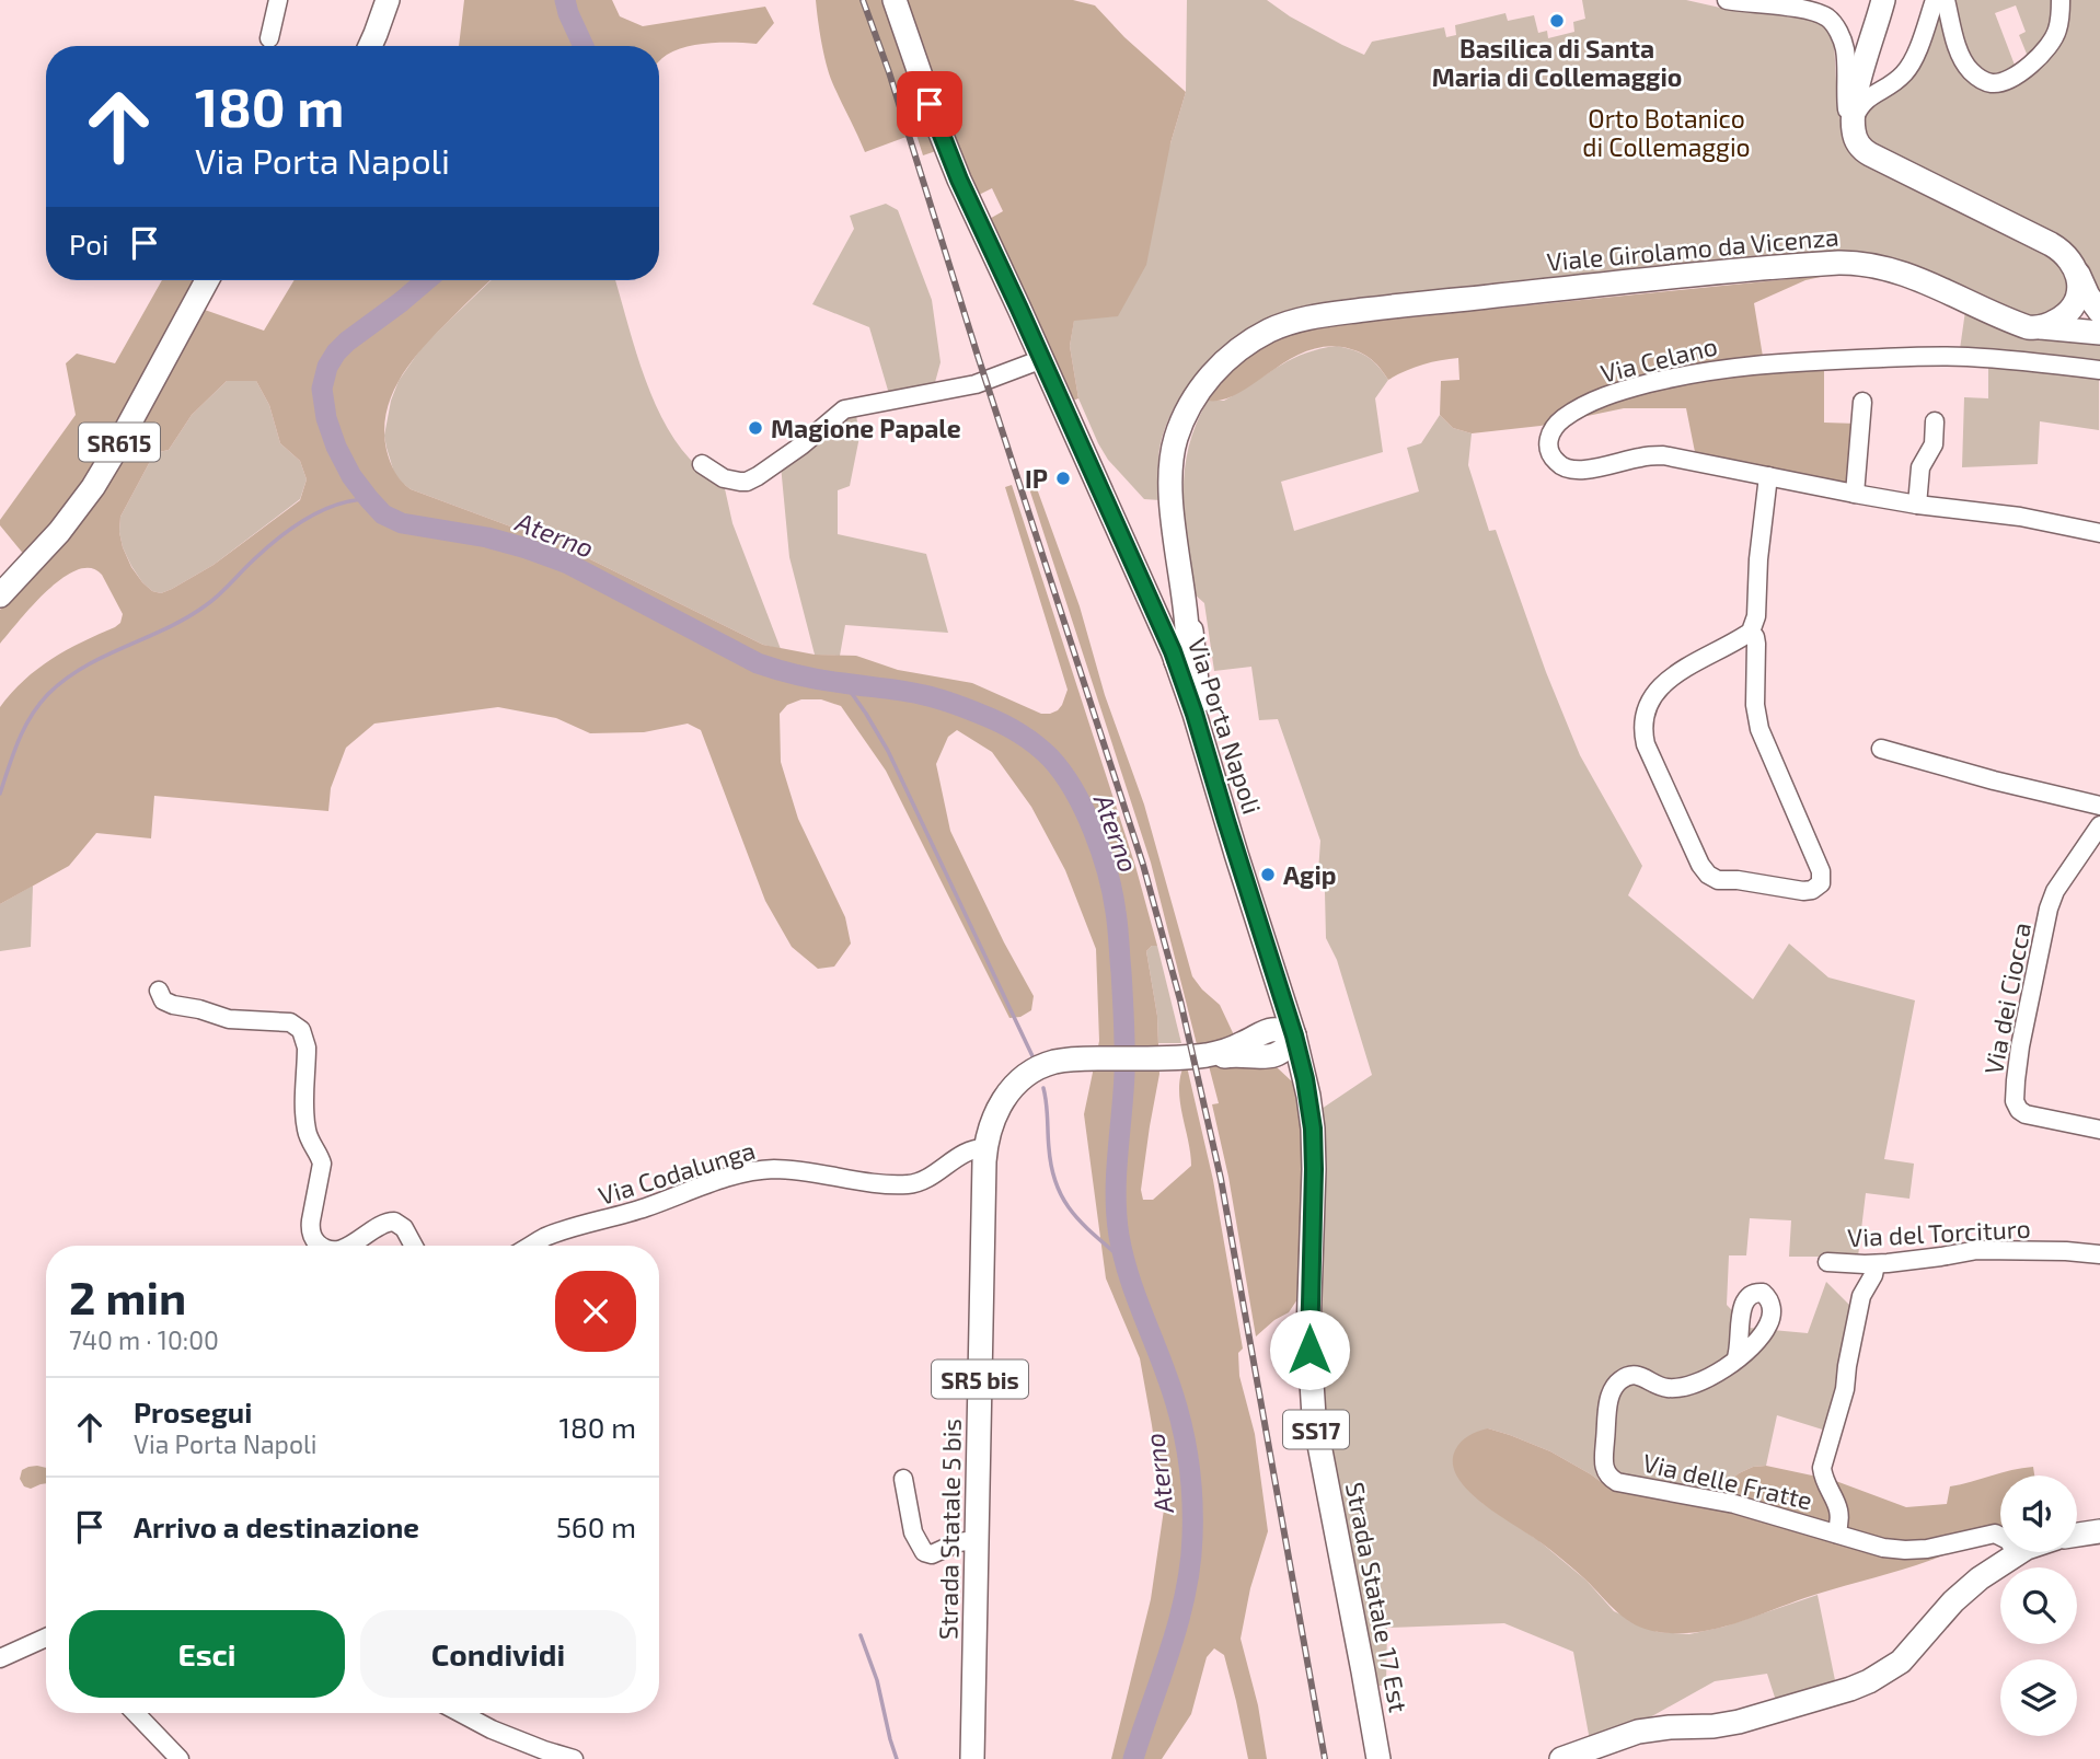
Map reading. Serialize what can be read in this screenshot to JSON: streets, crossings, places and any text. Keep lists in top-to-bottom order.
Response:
{
  "streets": {
    "main road": [
      "Viale Girolamo da Vicenza",
      "SR615",
      "Via Porta Napoli",
      "SR5 bis",
      "SS17",
      "Strada Statale 5 bis",
      "Strada Statale 17 Est"
    ],
    "street": [
      "Via Celano",
      "Via dei Ciocca",
      "Via Codalunga",
      "Via del Torcituro",
      "Via delle Fratte"
    ]
  },
  "crossings": [
    ["Viale Girolamo da Vicenza", "Via Porta Napoli"],
    ["Via Porta Napoli", "Strada Statale 17 Est"],
    ["Via Codalunga", "Strada Statale 5 bis"],
    ["Via del Torcituro", "Via delle Fratte"]
  ],
  "water": ["Aterno"],
  "parks": ["Orto Botanico di Collemaggio"],
  "places": [
    "Basilica di Santa Maria di Collemaggio",
    "Magione Papale",
    "IP",
    "Agip"
  ],
  "page": {
    "turn": ["180 m", "Via Porta Napoli"],
    "then": "Poi",
    "heading": ["2 min", "740 m · 10:00"],
    "list": [
      {
        "name": "Prosegui",
        "note": "Via Porta Napoli",
        "value": "180 m"
      },
      {
        "name": "Arrivo a destinazione",
        "value": "560 m"
      }
    ],
    "buttons": ["Esci", "Condividi"]
  }
}
